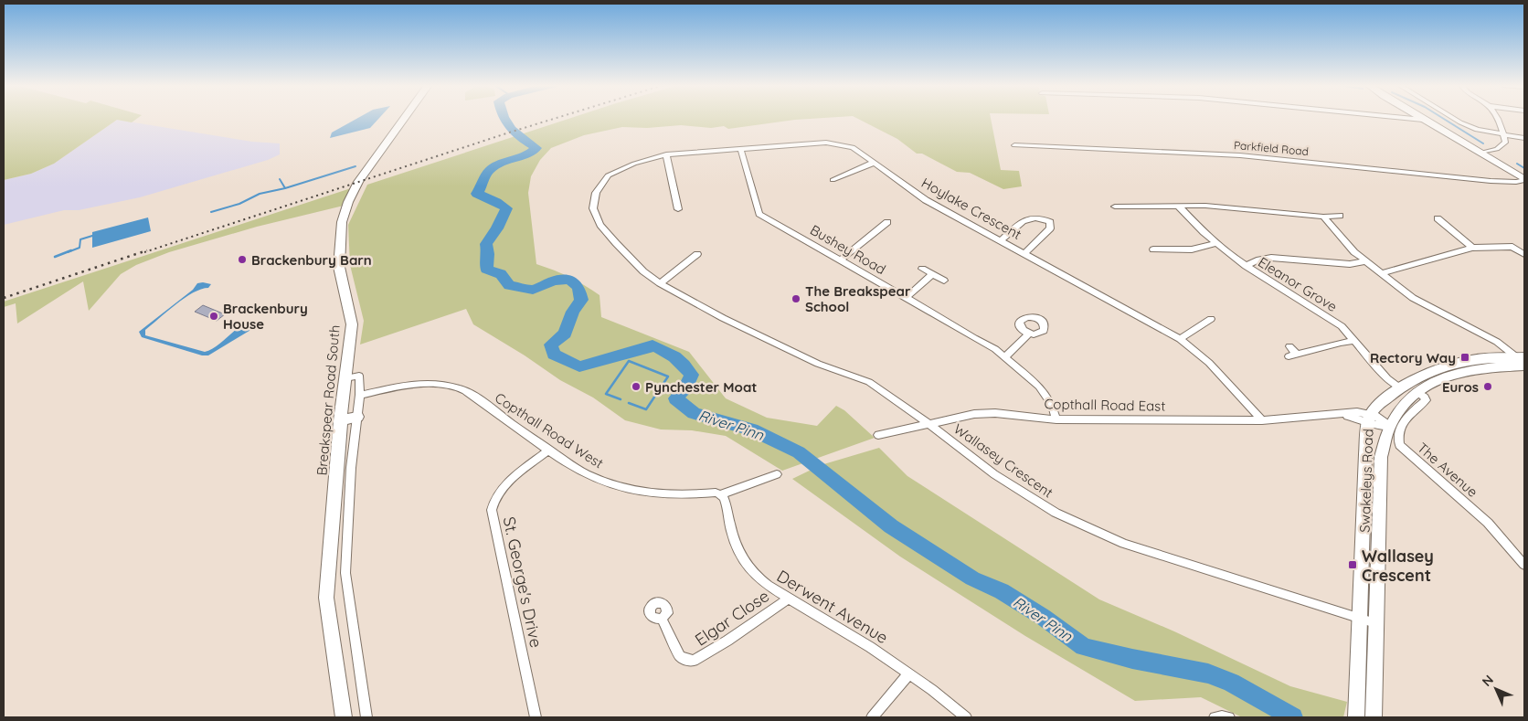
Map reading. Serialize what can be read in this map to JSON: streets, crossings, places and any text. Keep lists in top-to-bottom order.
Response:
{
  "streets": {
    "main road": ["Breakspear Road South", "Swakeleys Road"],
    "street": [
      "Parkfield Road",
      "Hoylake Crescent",
      "Bushey Road",
      "Eleanor Grove",
      "Copthall Road East",
      "Copthall Road West",
      "Wallasey Crescent",
      "The Avenue",
      "St. George's Drive",
      "Derwent Avenue",
      "Elgar Close"
    ]
  },
  "crossings": [
    ["Hoylake Crescent", "Bushey Road"],
    ["Hoylake Crescent", "Copthall Road East"],
    ["Hoylake Crescent", "Wallasey Crescent"],
    ["Bushey Road", "Copthall Road East"],
    ["Eleanor Grove", "Swakeleys Road"],
    ["Copthall Road East", "Wallasey Crescent"],
    ["Copthall Road East", "The Avenue"],
    ["Copthall Road East", "Swakeleys Road"],
    ["Copthall Road West", "St. George's Drive"],
    ["Copthall Road West", "Derwent Avenue"],
    ["Wallasey Crescent", "Swakeleys Road"],
    ["The Avenue", "Swakeleys Road"],
    ["Derwent Avenue", "Elgar Close"]
  ],
  "water": ["River Pinn"],
  "places": {
    "other": [
      "Brackenbury Barn",
      "The Breakspear School",
      "Brackenbury House",
      "Pynchester Moat",
      "Euros"
    ],
    "transit": ["Rectory Way", "Wallasey Crescent"]
  },
  "north": "top left"
}
